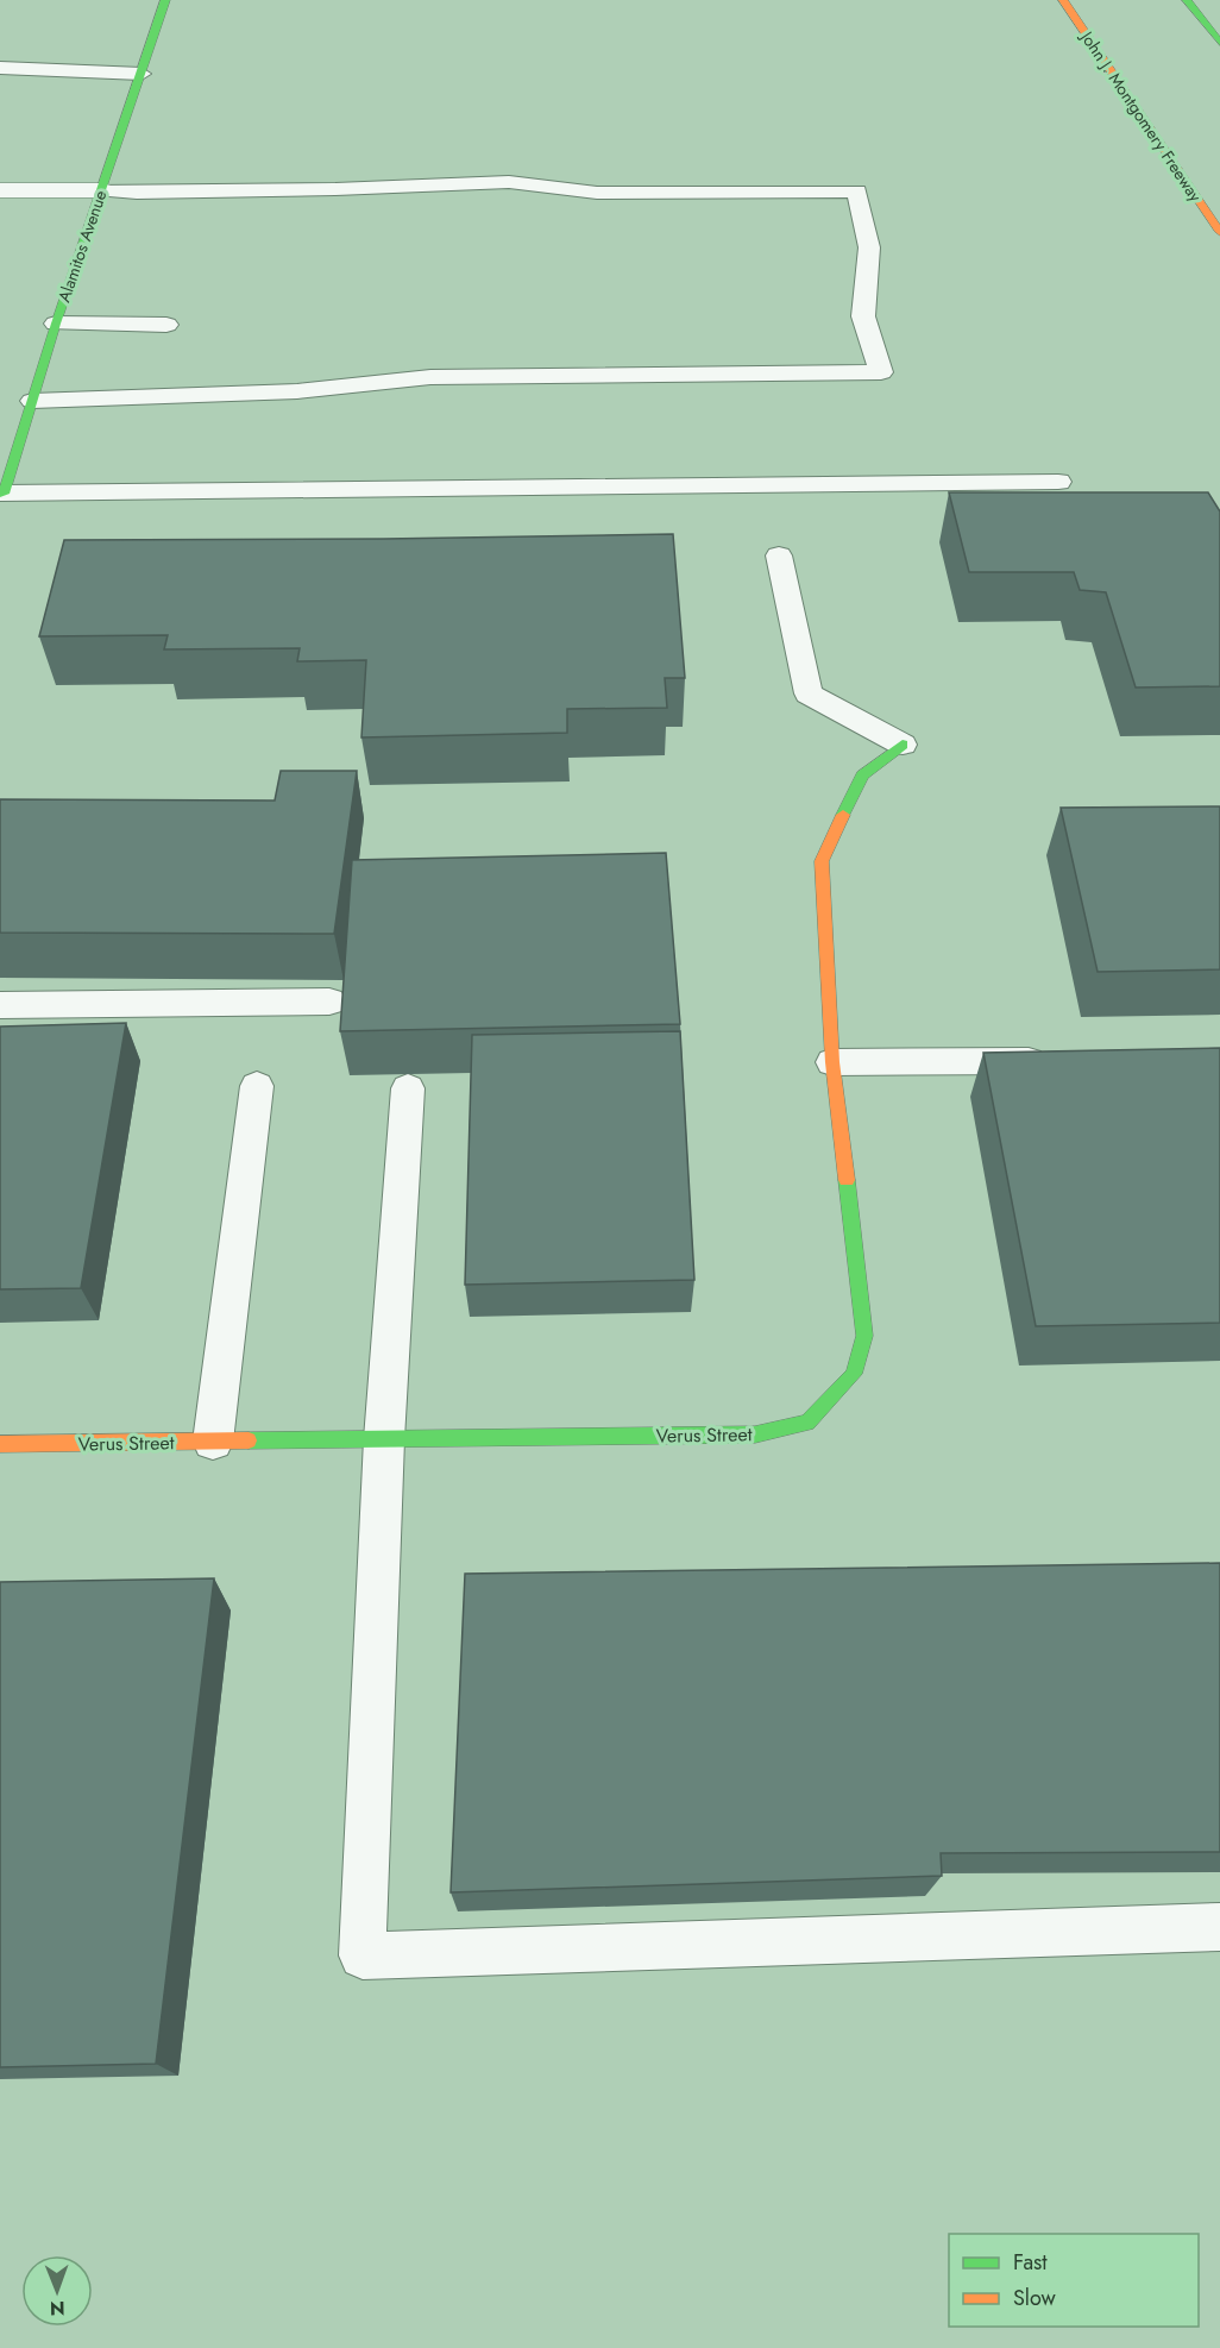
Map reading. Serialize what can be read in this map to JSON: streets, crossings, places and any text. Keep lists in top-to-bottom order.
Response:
{
  "streets": {
    "main road": ["John J. Montgomery Freeway", "Alamitos Avenue", "Verus Street"]
  },
  "legend": ["Fast", "Slow"],
  "north": "bottom"
}
